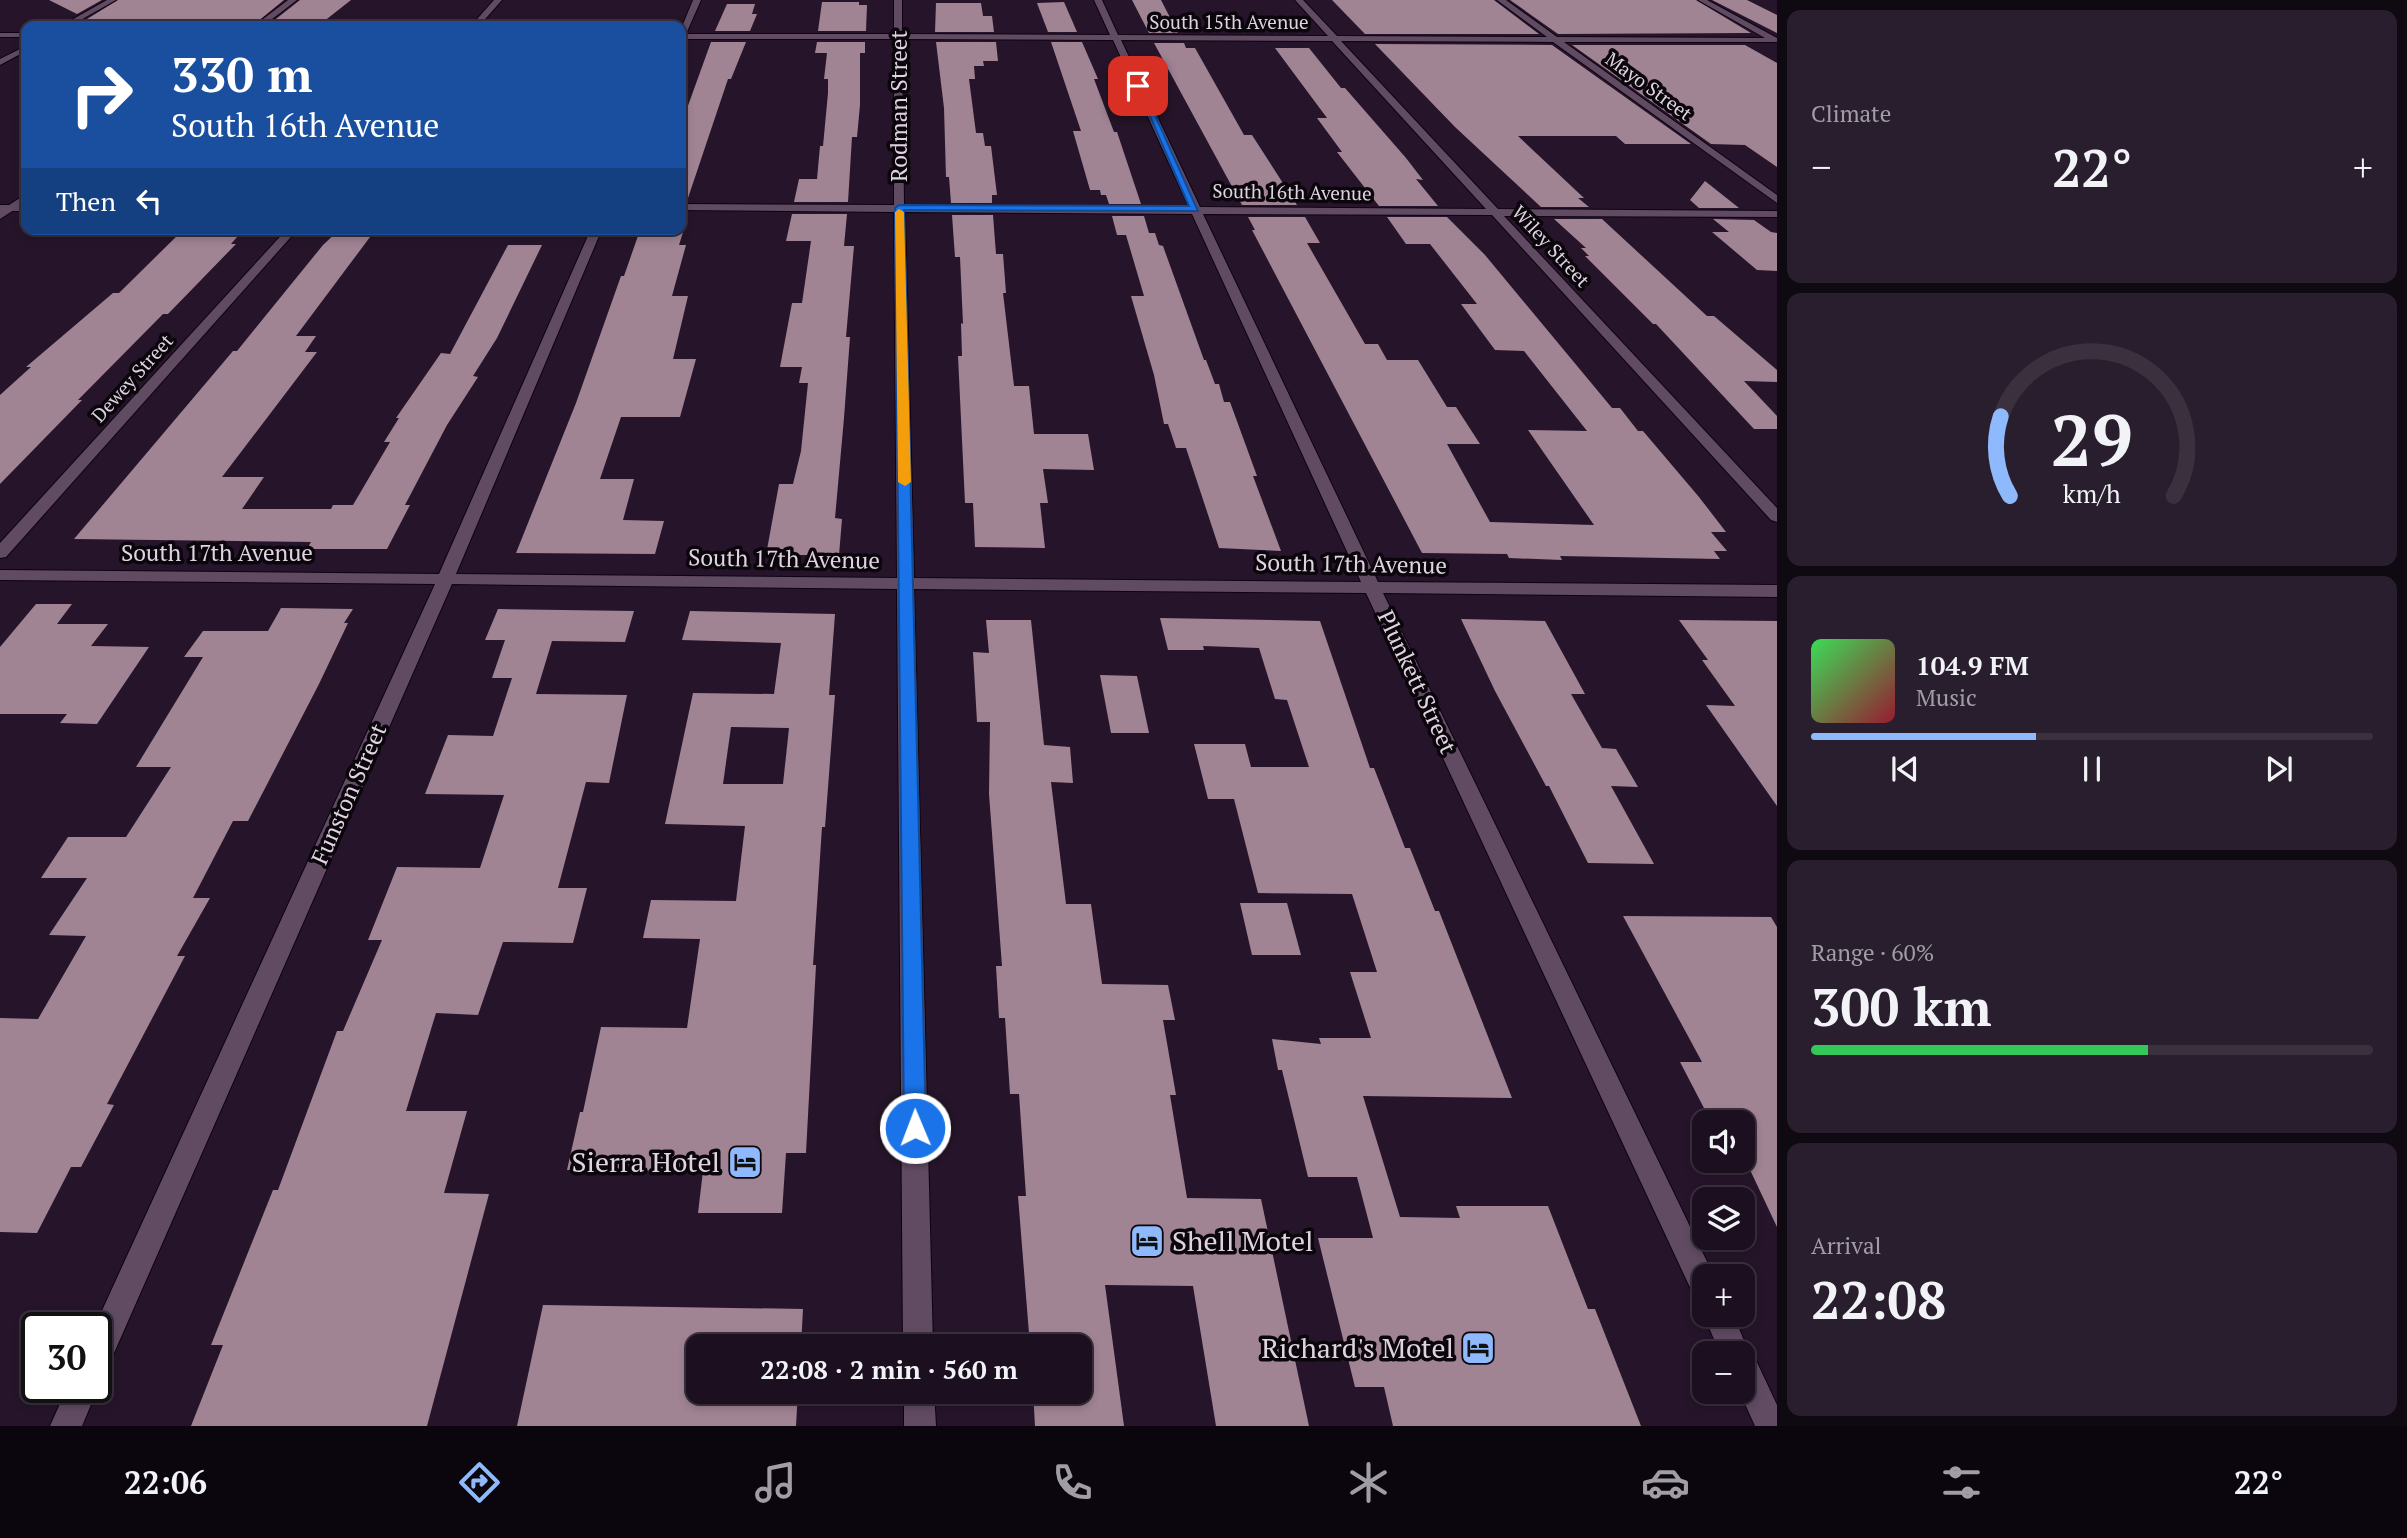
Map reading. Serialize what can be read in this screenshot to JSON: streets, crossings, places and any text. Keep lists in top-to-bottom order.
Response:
{
  "streets": {
    "street": [
      "South 15th Avenue",
      "Mayo Street",
      "Rodman Street",
      "South 16th Avenue",
      "Wiley Street",
      "Dewey Street",
      "South 17th Avenue",
      "Plunkett Street",
      "Funston Street"
    ]
  },
  "crossings": [
    ["South 15th Avenue", "Mayo Street"],
    ["South 15th Avenue", "Rodman Street"],
    ["South 15th Avenue", "Wiley Street"],
    ["South 15th Avenue", "Plunkett Street"],
    ["Rodman Street", "South 16th Avenue"],
    ["Rodman Street", "South 17th Avenue"],
    ["South 16th Avenue", "Wiley Street"],
    ["South 16th Avenue", "Plunkett Street"],
    ["South 17th Avenue", "Plunkett Street"],
    ["South 17th Avenue", "Funston Street"]
  ],
  "places": {
    "hotel": ["Sierra Hotel", "Shell Motel", "Richard's Motel"]
  },
  "page": {
    "tile": [
      "Climate",
      ["Range · 60%", "300 km"],
      ["Arrival", "22:08"]
    ],
    "turn": ["330 m", "South 16th Avenue"],
    "heat": ["−", "22°", "+"],
    "then": "Then",
    "song": ["104.9 FM", "Music"],
    "map_buttons": ["+", "−"],
    "limit": "30",
    "trip": "22:08 · 2 min · 560 m",
    "tabs": ["22:06", "22°"],
    "gauge": ["29", "km/h"]
  }
}
